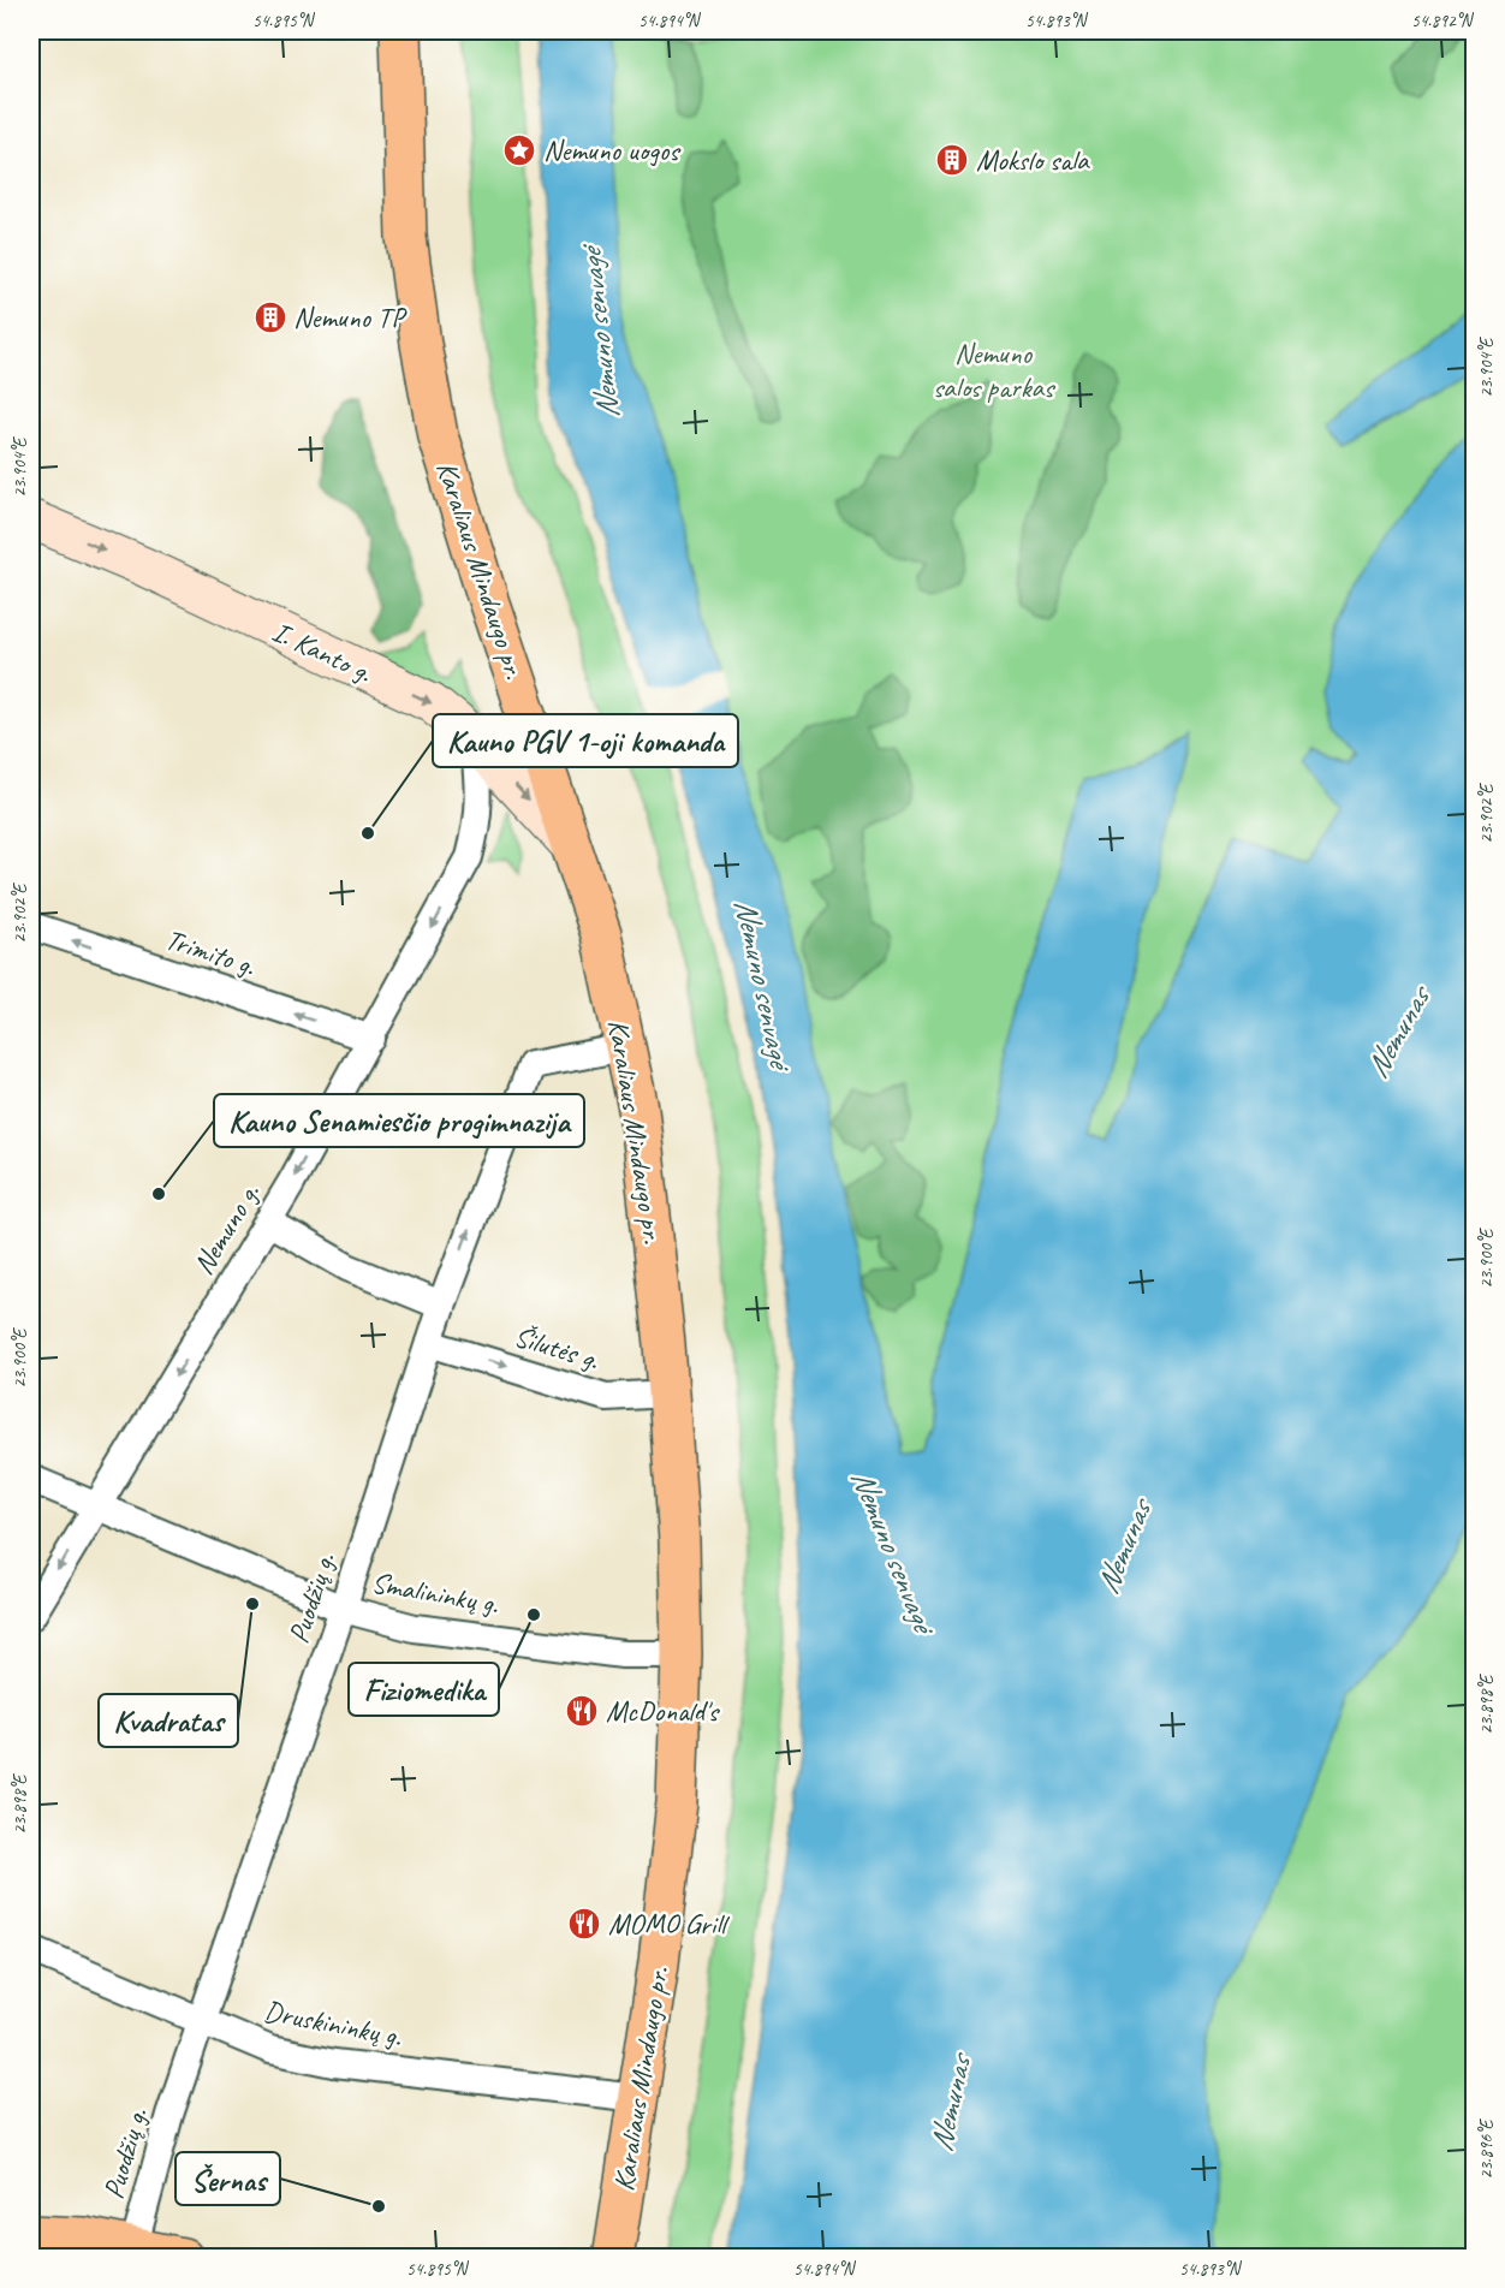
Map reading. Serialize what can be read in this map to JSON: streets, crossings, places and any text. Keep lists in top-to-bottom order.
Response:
{
  "streets": {
    "main road": ["Karaliaus Mindaugo pr."],
    "street": [
      "I. Kanto g.",
      "Trimito g.",
      "Nemuno g.",
      "Šilutės g.",
      "Smalininkų g.",
      "Puodžių g.",
      "Druskininkų g."
    ]
  },
  "crossings": [
    ["Karaliaus Mindaugo pr.", "I. Kanto g."],
    ["Karaliaus Mindaugo pr.", "Šilutės g."],
    ["Karaliaus Mindaugo pr.", "Smalininkų g."],
    ["Karaliaus Mindaugo pr.", "Puodžių g."],
    ["Karaliaus Mindaugo pr.", "Druskininkų g."],
    ["I. Kanto g.", "Nemuno g."],
    ["Trimito g.", "Nemuno g."],
    ["Nemuno g.", "Smalininkų g."],
    ["Šilutės g.", "Puodžių g."],
    ["Smalininkų g.", "Puodžių g."],
    ["Puodžių g.", "Druskininkų g."]
  ],
  "one_way": [
    "I. Kanto g.",
    "Trimito g.",
    "Nemuno g.",
    "Šilutės g."
  ],
  "water": ["Nemuno senvagė", "Nemunas"],
  "parks": ["Nemuno salos parkas"],
  "places": {
    "place": ["Nemuno uogos"],
    "building": ["Mokslo sala", "Nemuno TP"],
    "other": [
      "Kauno PGV 1-oji komanda",
      "Kauno Senamiesčio progimnazija",
      "Kvadratas",
      "Fiziomedika",
      "Šernas"
    ],
    "restaurant": ["McDonald's", "MOMO Grill"]
  },
  "coordinates": [
    "54.895°N",
    "54.894°N",
    "54.893°N",
    "54.892°N",
    "23.904°E",
    "23.902°E",
    "23.900°E",
    "23.898°E",
    "23.896°E"
  ]
}
